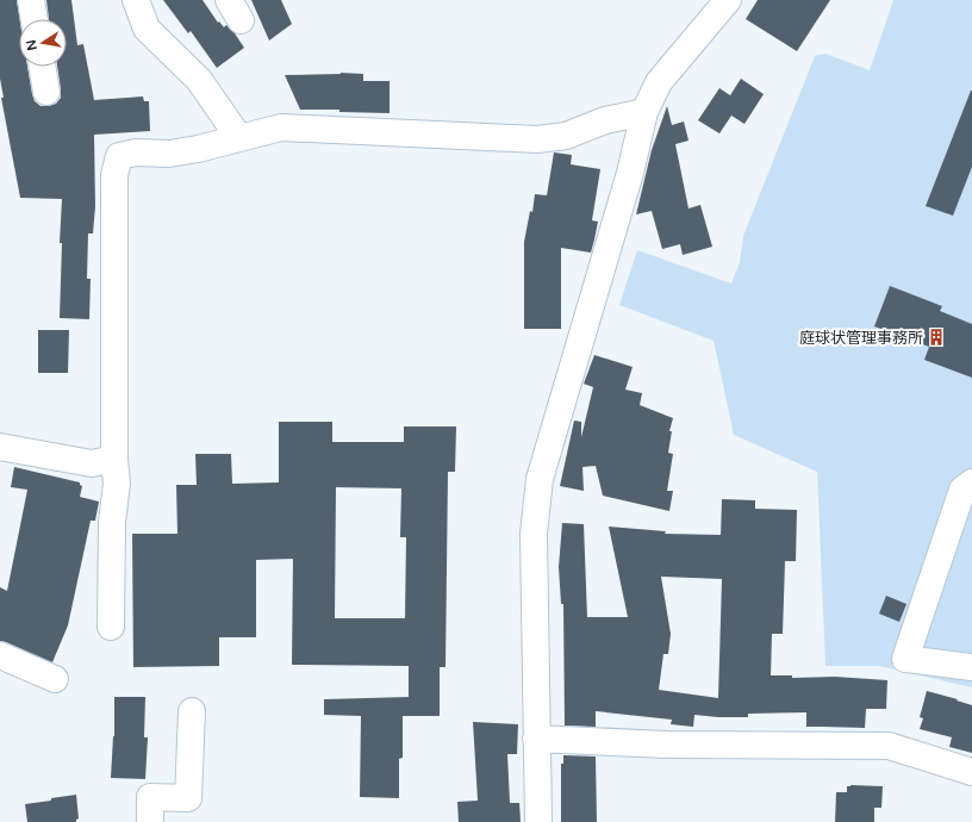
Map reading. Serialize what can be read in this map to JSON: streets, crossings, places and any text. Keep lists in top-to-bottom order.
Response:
{
  "places": {
    "building": ["庭球状管理事務所"]
  },
  "north": "left"
}
